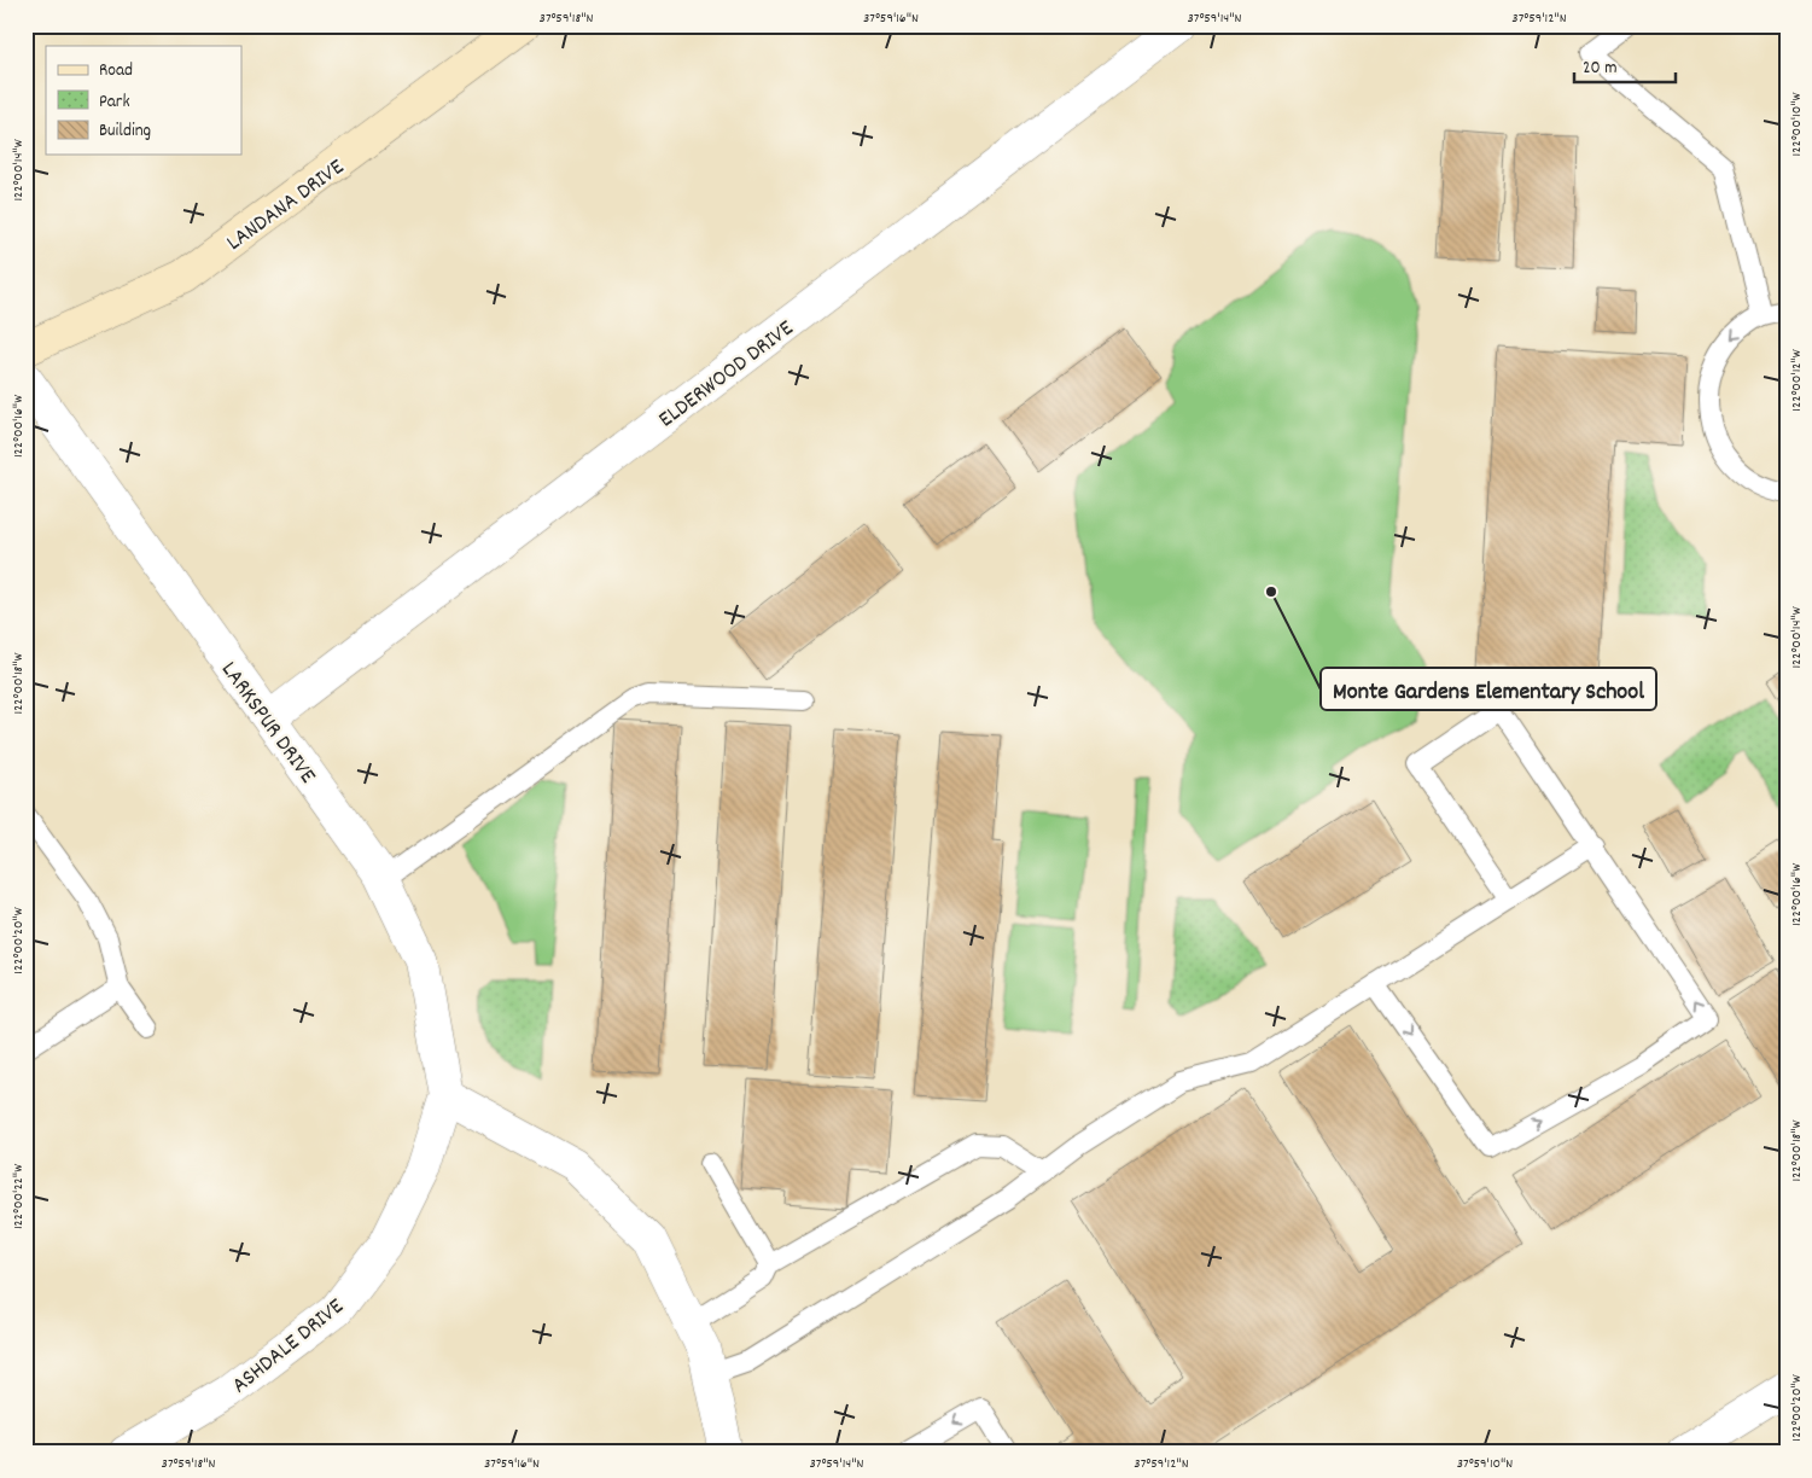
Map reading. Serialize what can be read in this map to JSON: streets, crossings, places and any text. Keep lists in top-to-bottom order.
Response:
{
  "streets": {
    "street": [
      "LANDANA DRIVE",
      "ELDERWOOD DRIVE",
      "LARKSPUR DRIVE",
      "ASHDALE DRIVE"
    ]
  },
  "crossings": [
    ["ELDERWOOD DRIVE", "LARKSPUR DRIVE"],
    ["LARKSPUR DRIVE", "ASHDALE DRIVE"]
  ],
  "places": ["Monte Gardens Elementary School"],
  "legend": ["Road", "Park", "Building"],
  "scale_bar": "20 m",
  "coordinates": [
    "37°59'18\"N",
    "37°59'16\"N",
    "37°59'14\"N",
    "37°59'12\"N",
    "122°00'10\"W",
    "122°00'14\"W",
    "122°00'12\"W",
    "122°00'16\"W",
    "122°00'18\"W",
    "122°00'20\"W",
    "122°00'22\"W",
    "37°59'10\"N"
  ]
}
